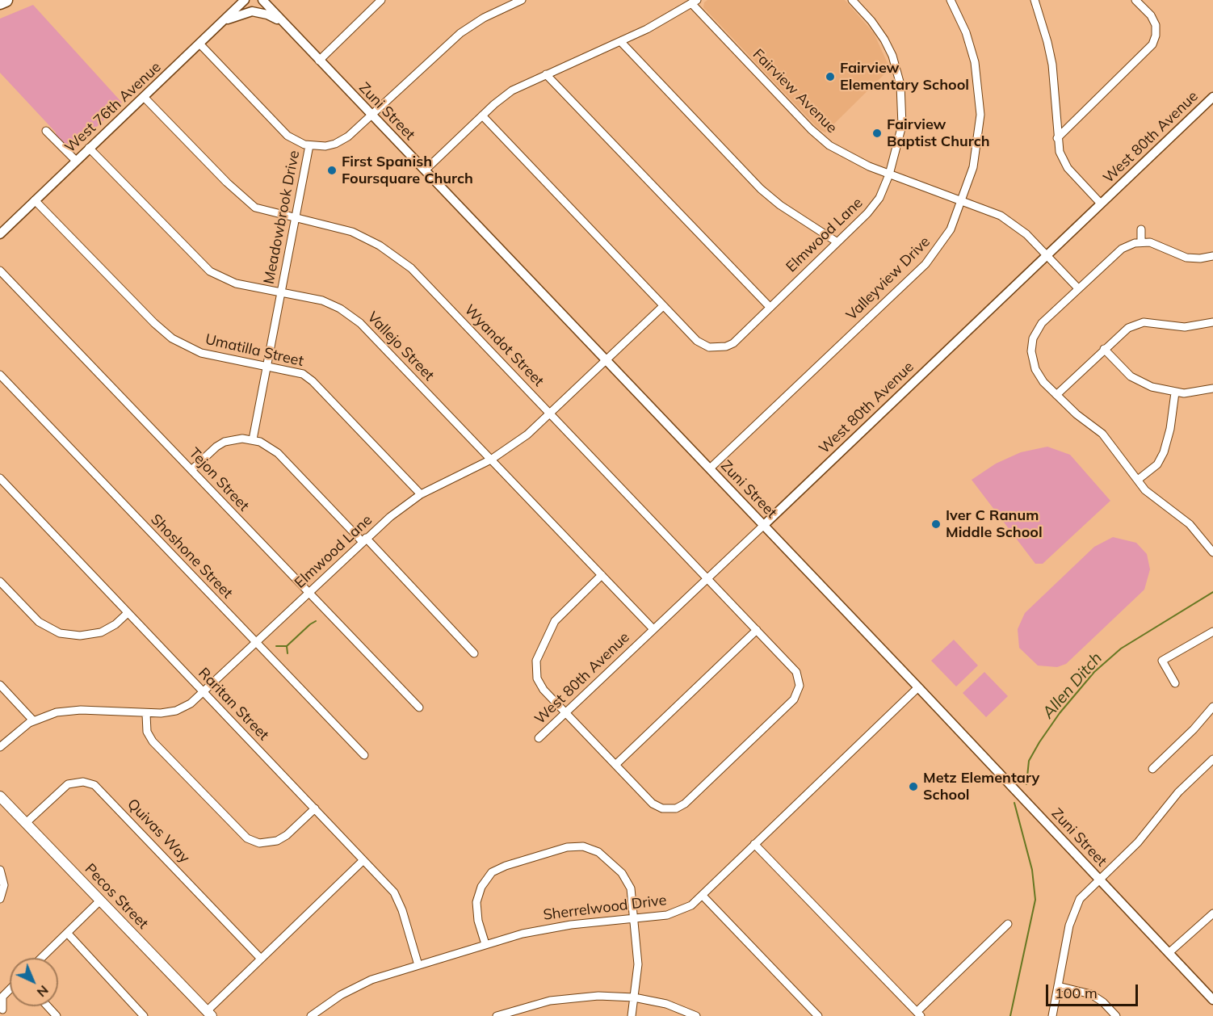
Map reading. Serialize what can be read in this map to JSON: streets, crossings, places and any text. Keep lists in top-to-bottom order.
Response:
{
  "streets": {
    "main road": ["Pecos Street"],
    "street": [
      "Fairview Avenue",
      "West 76th Avenue",
      "Zuni Street",
      "West 80th Avenue",
      "Meadowbrook Drive",
      "Elmwood Lane",
      "Valleyview Drive",
      "Wyandot Street",
      "Vallejo Street",
      "Umatilla Street",
      "Tejon Street",
      "Shoshone Street",
      "Raritan Street",
      "Quivas Way",
      "Sherrelwood Drive"
    ]
  },
  "crossings": [
    ["Fairview Avenue", "West 80th Avenue"],
    ["Fairview Avenue", "Elmwood Lane"],
    ["Fairview Avenue", "Valleyview Drive"],
    ["West 76th Avenue", "Wyandot Street"],
    ["West 76th Avenue", "Vallejo Street"],
    ["West 76th Avenue", "Umatilla Street"],
    ["Zuni Street", "West 80th Avenue"],
    ["Zuni Street", "Meadowbrook Drive"],
    ["Zuni Street", "Elmwood Lane"],
    ["Zuni Street", "Valleyview Drive"],
    ["Zuni Street", "Sherrelwood Drive"],
    ["West 80th Avenue", "Wyandot Street"],
    ["West 80th Avenue", "Vallejo Street"],
    ["Meadowbrook Drive", "Wyandot Street"],
    ["Meadowbrook Drive", "Vallejo Street"],
    ["Meadowbrook Drive", "Umatilla Street"],
    ["Elmwood Lane", "Wyandot Street"],
    ["Elmwood Lane", "Vallejo Street"],
    ["Elmwood Lane", "Umatilla Street"],
    ["Elmwood Lane", "Tejon Street"],
    ["Elmwood Lane", "Shoshone Street"],
    ["Elmwood Lane", "Raritan Street"],
    ["Raritan Street", "Sherrelwood Drive"],
    ["Quivas Way", "Pecos Street"]
  ],
  "water": ["Allen Ditch"],
  "places": [
    "Fairview Elementary School",
    "Fairview Baptist Church",
    "First Spanish Foursquare Church",
    "Iver C Ranum Middle School",
    "Metz Elementary School"
  ],
  "scale_bar": "100 m",
  "north": "bottom right"
}
